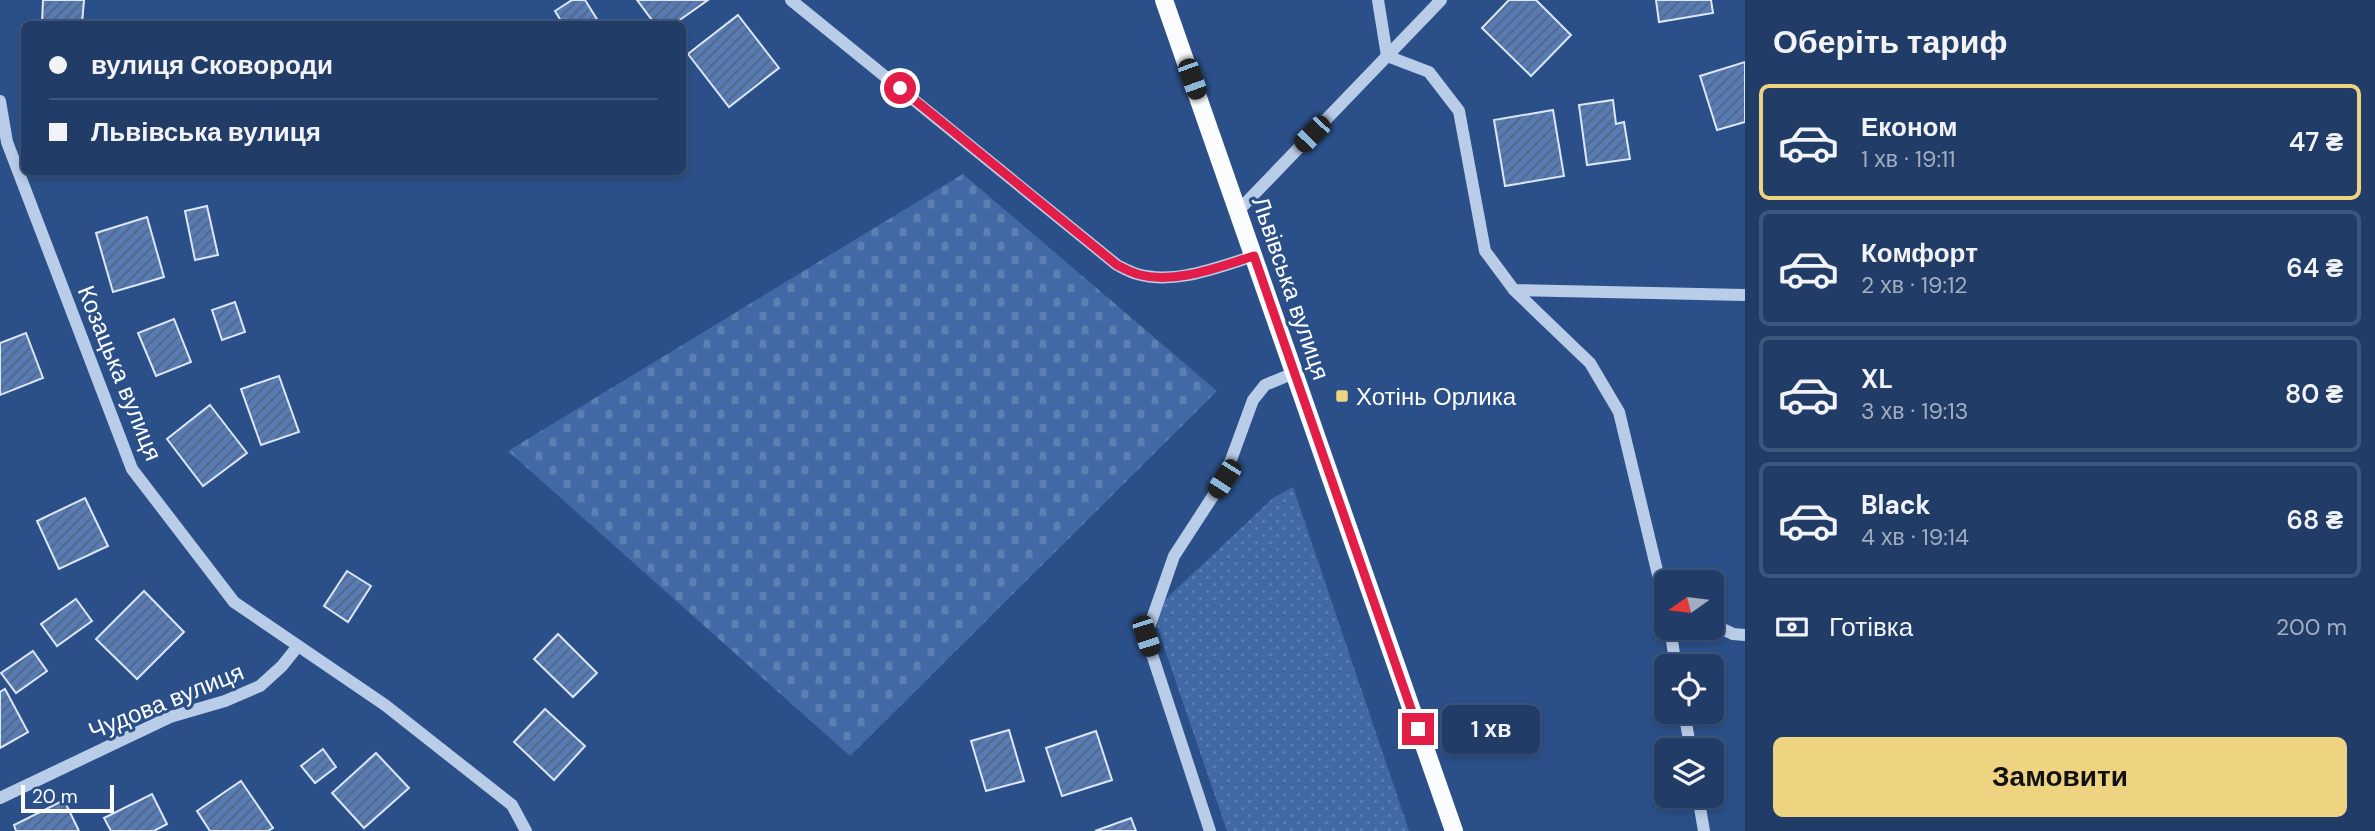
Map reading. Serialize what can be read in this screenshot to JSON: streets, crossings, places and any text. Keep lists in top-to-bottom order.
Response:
{
  "streets": {
    "main road": ["Львівська вулиця"],
    "street": ["Козацька вулиця", "Чудова вулиця"]
  },
  "crossings": [
    ["Козацька вулиця", "Чудова вулиця"]
  ],
  "places": {
    "transit": ["Хотінь Орлика"]
  },
  "scale_bar": "20 m",
  "north": "left",
  "page": {
    "heading": "Оберіть тариф",
    "banner": ["вулиця Сковороди", "Львівська вулиця"],
    "list": [
      {
        "name": "Економ",
        "note": "1 хв · 19:11",
        "value": "47 ₴"
      },
      {
        "name": "Комфорт",
        "note": "2 хв · 19:12",
        "value": "64 ₴"
      },
      {
        "name": "XL",
        "note": "3 хв · 19:13",
        "value": "80 ₴"
      },
      {
        "name": "Black",
        "note": "4 хв · 19:14",
        "value": "68 ₴"
      }
    ],
    "pay": ["Готівка", "200 m"],
    "bubble": "1 хв",
    "buttons": "Замовити",
    "scale": "20 m"
  }
}
